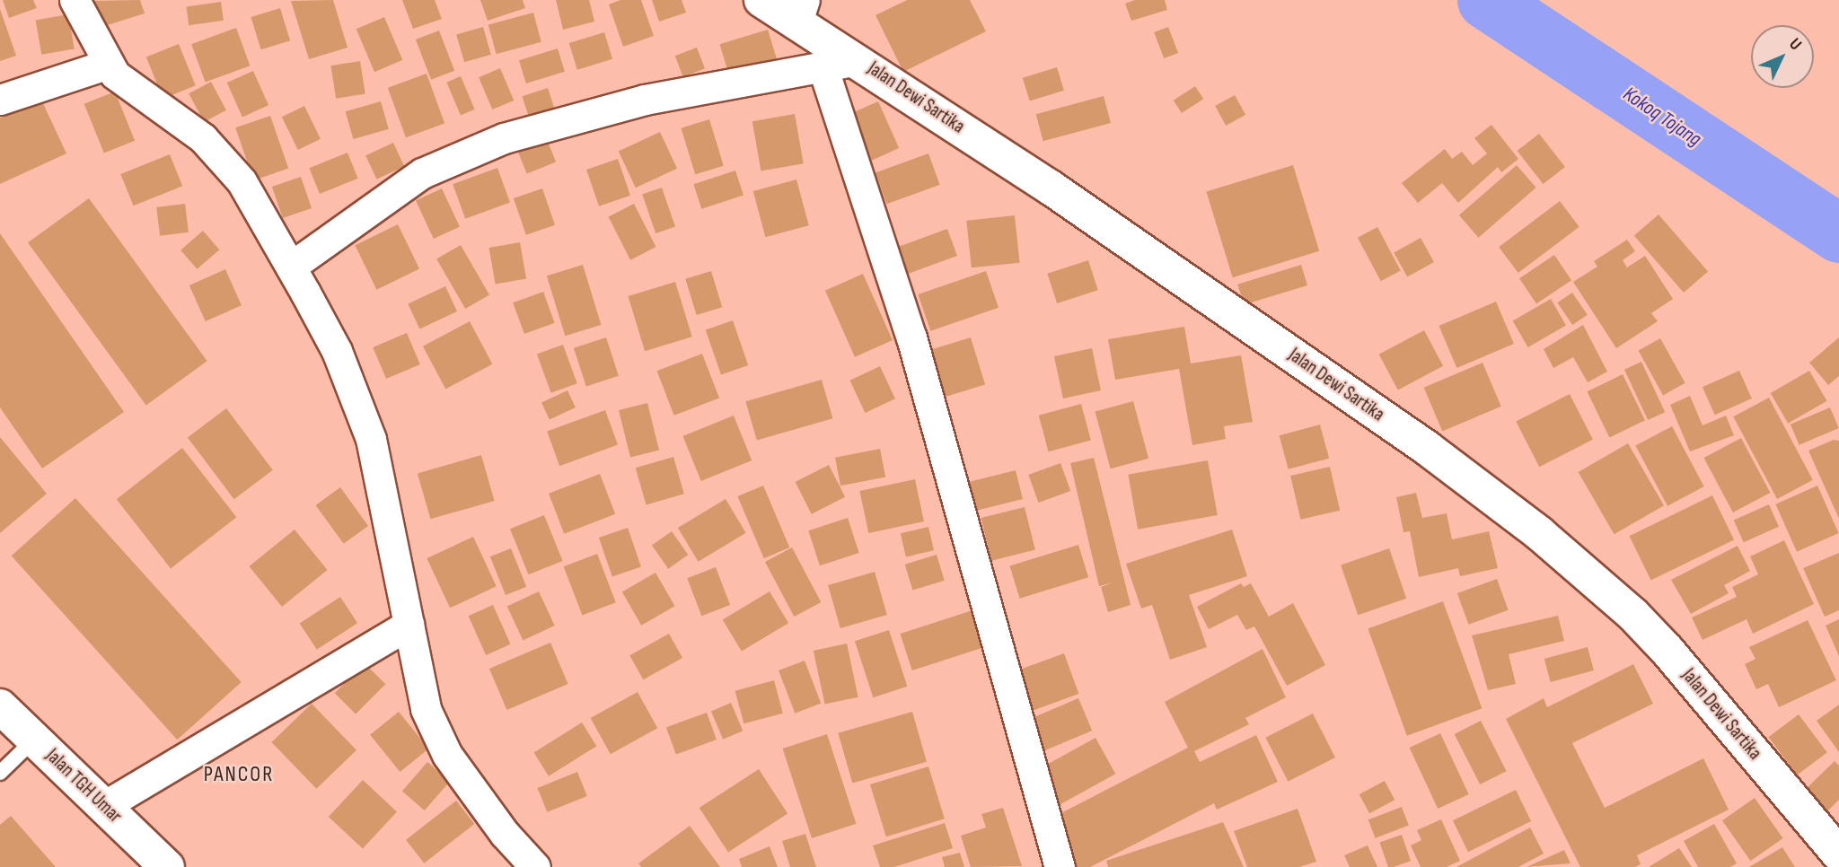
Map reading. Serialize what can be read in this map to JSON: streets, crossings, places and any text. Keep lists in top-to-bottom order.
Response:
{
  "streets": {
    "street": ["Jalan Dewi Sartika", "Jalan TGH Umar"]
  },
  "districts": ["PANCOR"],
  "water": ["Kokoq Tojang"],
  "north": "top right"
}
